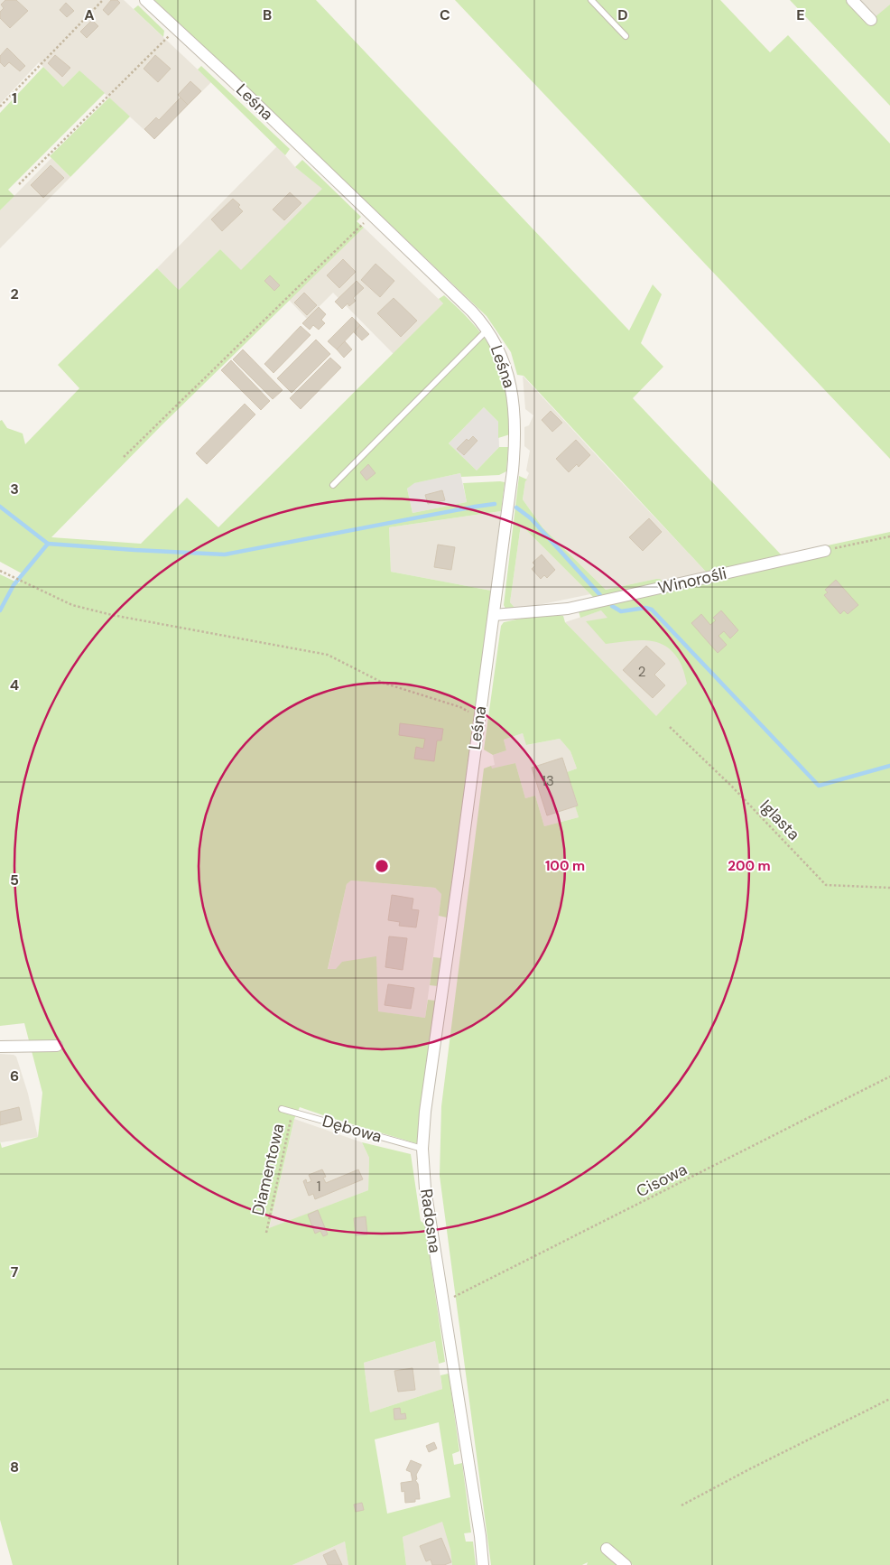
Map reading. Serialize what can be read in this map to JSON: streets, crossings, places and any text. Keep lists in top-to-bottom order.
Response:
{
  "streets": {
    "street": ["Leśna", "Winorośli", "Radosna"],
    "lane": ["Dębowa"],
    "path": ["Iglasta", "Diamentowa", "Cisowa"]
  },
  "crossings": [
    ["Leśna", "Winorośli"],
    ["Leśna", "Radosna"],
    ["Dębowa", "Diamentowa"],
    ["Dębowa", "Radosna"],
    ["Cisowa", "Radosna"]
  ],
  "house_numbers": ["2", "13", "1"],
  "grid": {
    "columns": [
      "A",
      "B",
      "C",
      "D",
      "E"
    ],
    "rows": [
      "1",
      "2",
      "3",
      "4",
      "5",
      "6",
      "7",
      "8"
    ]
  },
  "rings": ["100 m", "200 m"]
}
